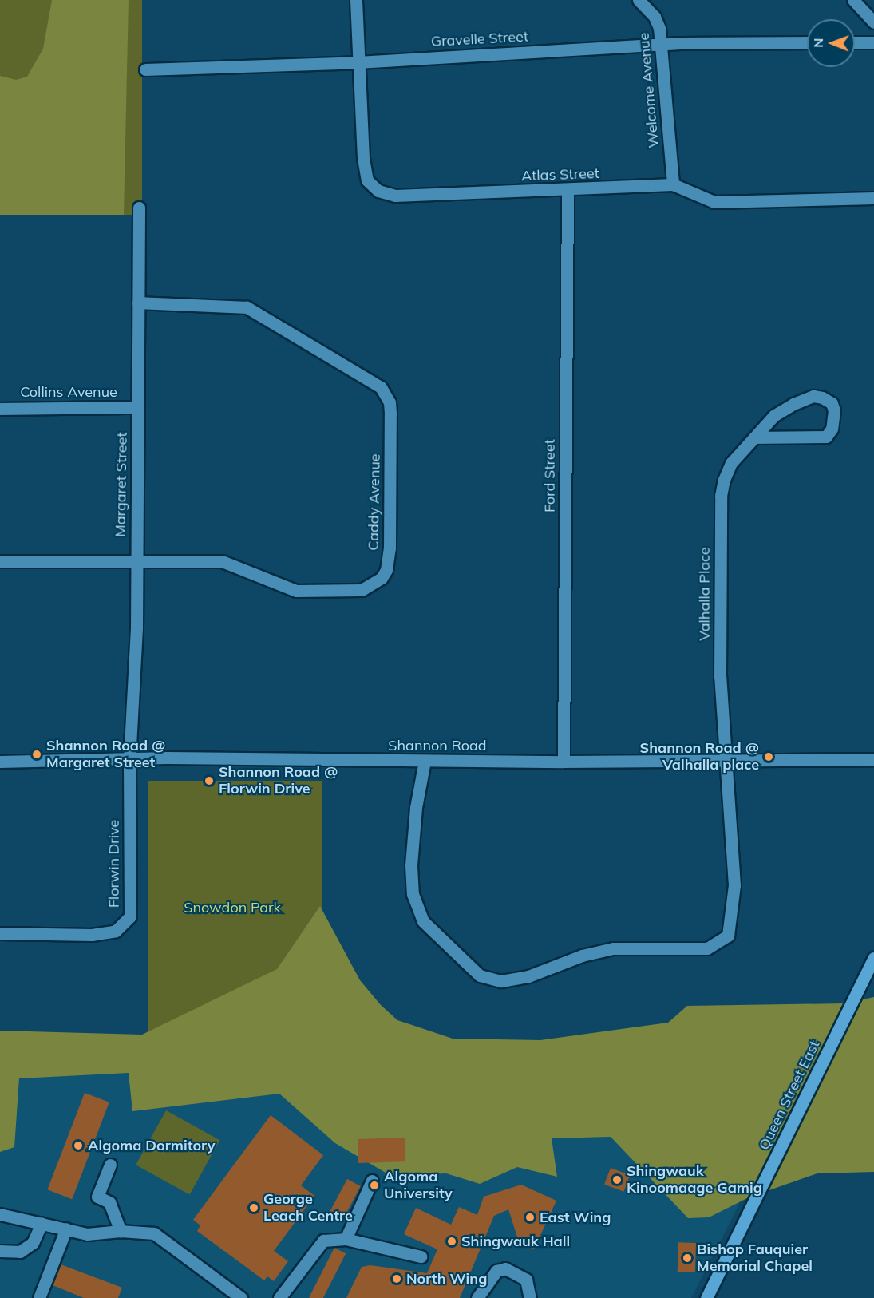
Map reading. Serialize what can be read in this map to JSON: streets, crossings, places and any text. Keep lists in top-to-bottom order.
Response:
{
  "streets": {
    "main road": ["Queen Street East"],
    "street": [
      "Gravelle Street",
      "Welcome Avenue",
      "Atlas Street",
      "Collins Avenue",
      "Ford Street",
      "Margaret Street",
      "Caddy Avenue",
      "Valhalla Place",
      "Shannon Road",
      "Florwin Drive"
    ]
  },
  "crossings": [
    ["Gravelle Street", "Welcome Avenue"],
    ["Gravelle Street", "Atlas Street"],
    ["Welcome Avenue", "Atlas Street"],
    ["Atlas Street", "Ford Street"],
    ["Collins Avenue", "Margaret Street"],
    ["Ford Street", "Shannon Road"],
    ["Margaret Street", "Caddy Avenue"],
    ["Margaret Street", "Shannon Road"],
    ["Margaret Street", "Florwin Drive"],
    ["Valhalla Place", "Shannon Road"],
    ["Shannon Road", "Florwin Drive"]
  ],
  "parks": ["Snowdon Park"],
  "places": [
    "Shannon Road @ Margaret Street",
    "Shannon Road @ Valhalla place",
    "Shannon Road @ Florwin Drive",
    "Algoma Dormitory",
    "Shingwauk Kinoomaage Gamig",
    "Algoma University",
    "George Leach Centre",
    "East Wing",
    "Shingwauk Hall",
    "Bishop Fauquier Memorial Chapel",
    "North Wing"
  ],
  "north": "left"
}
